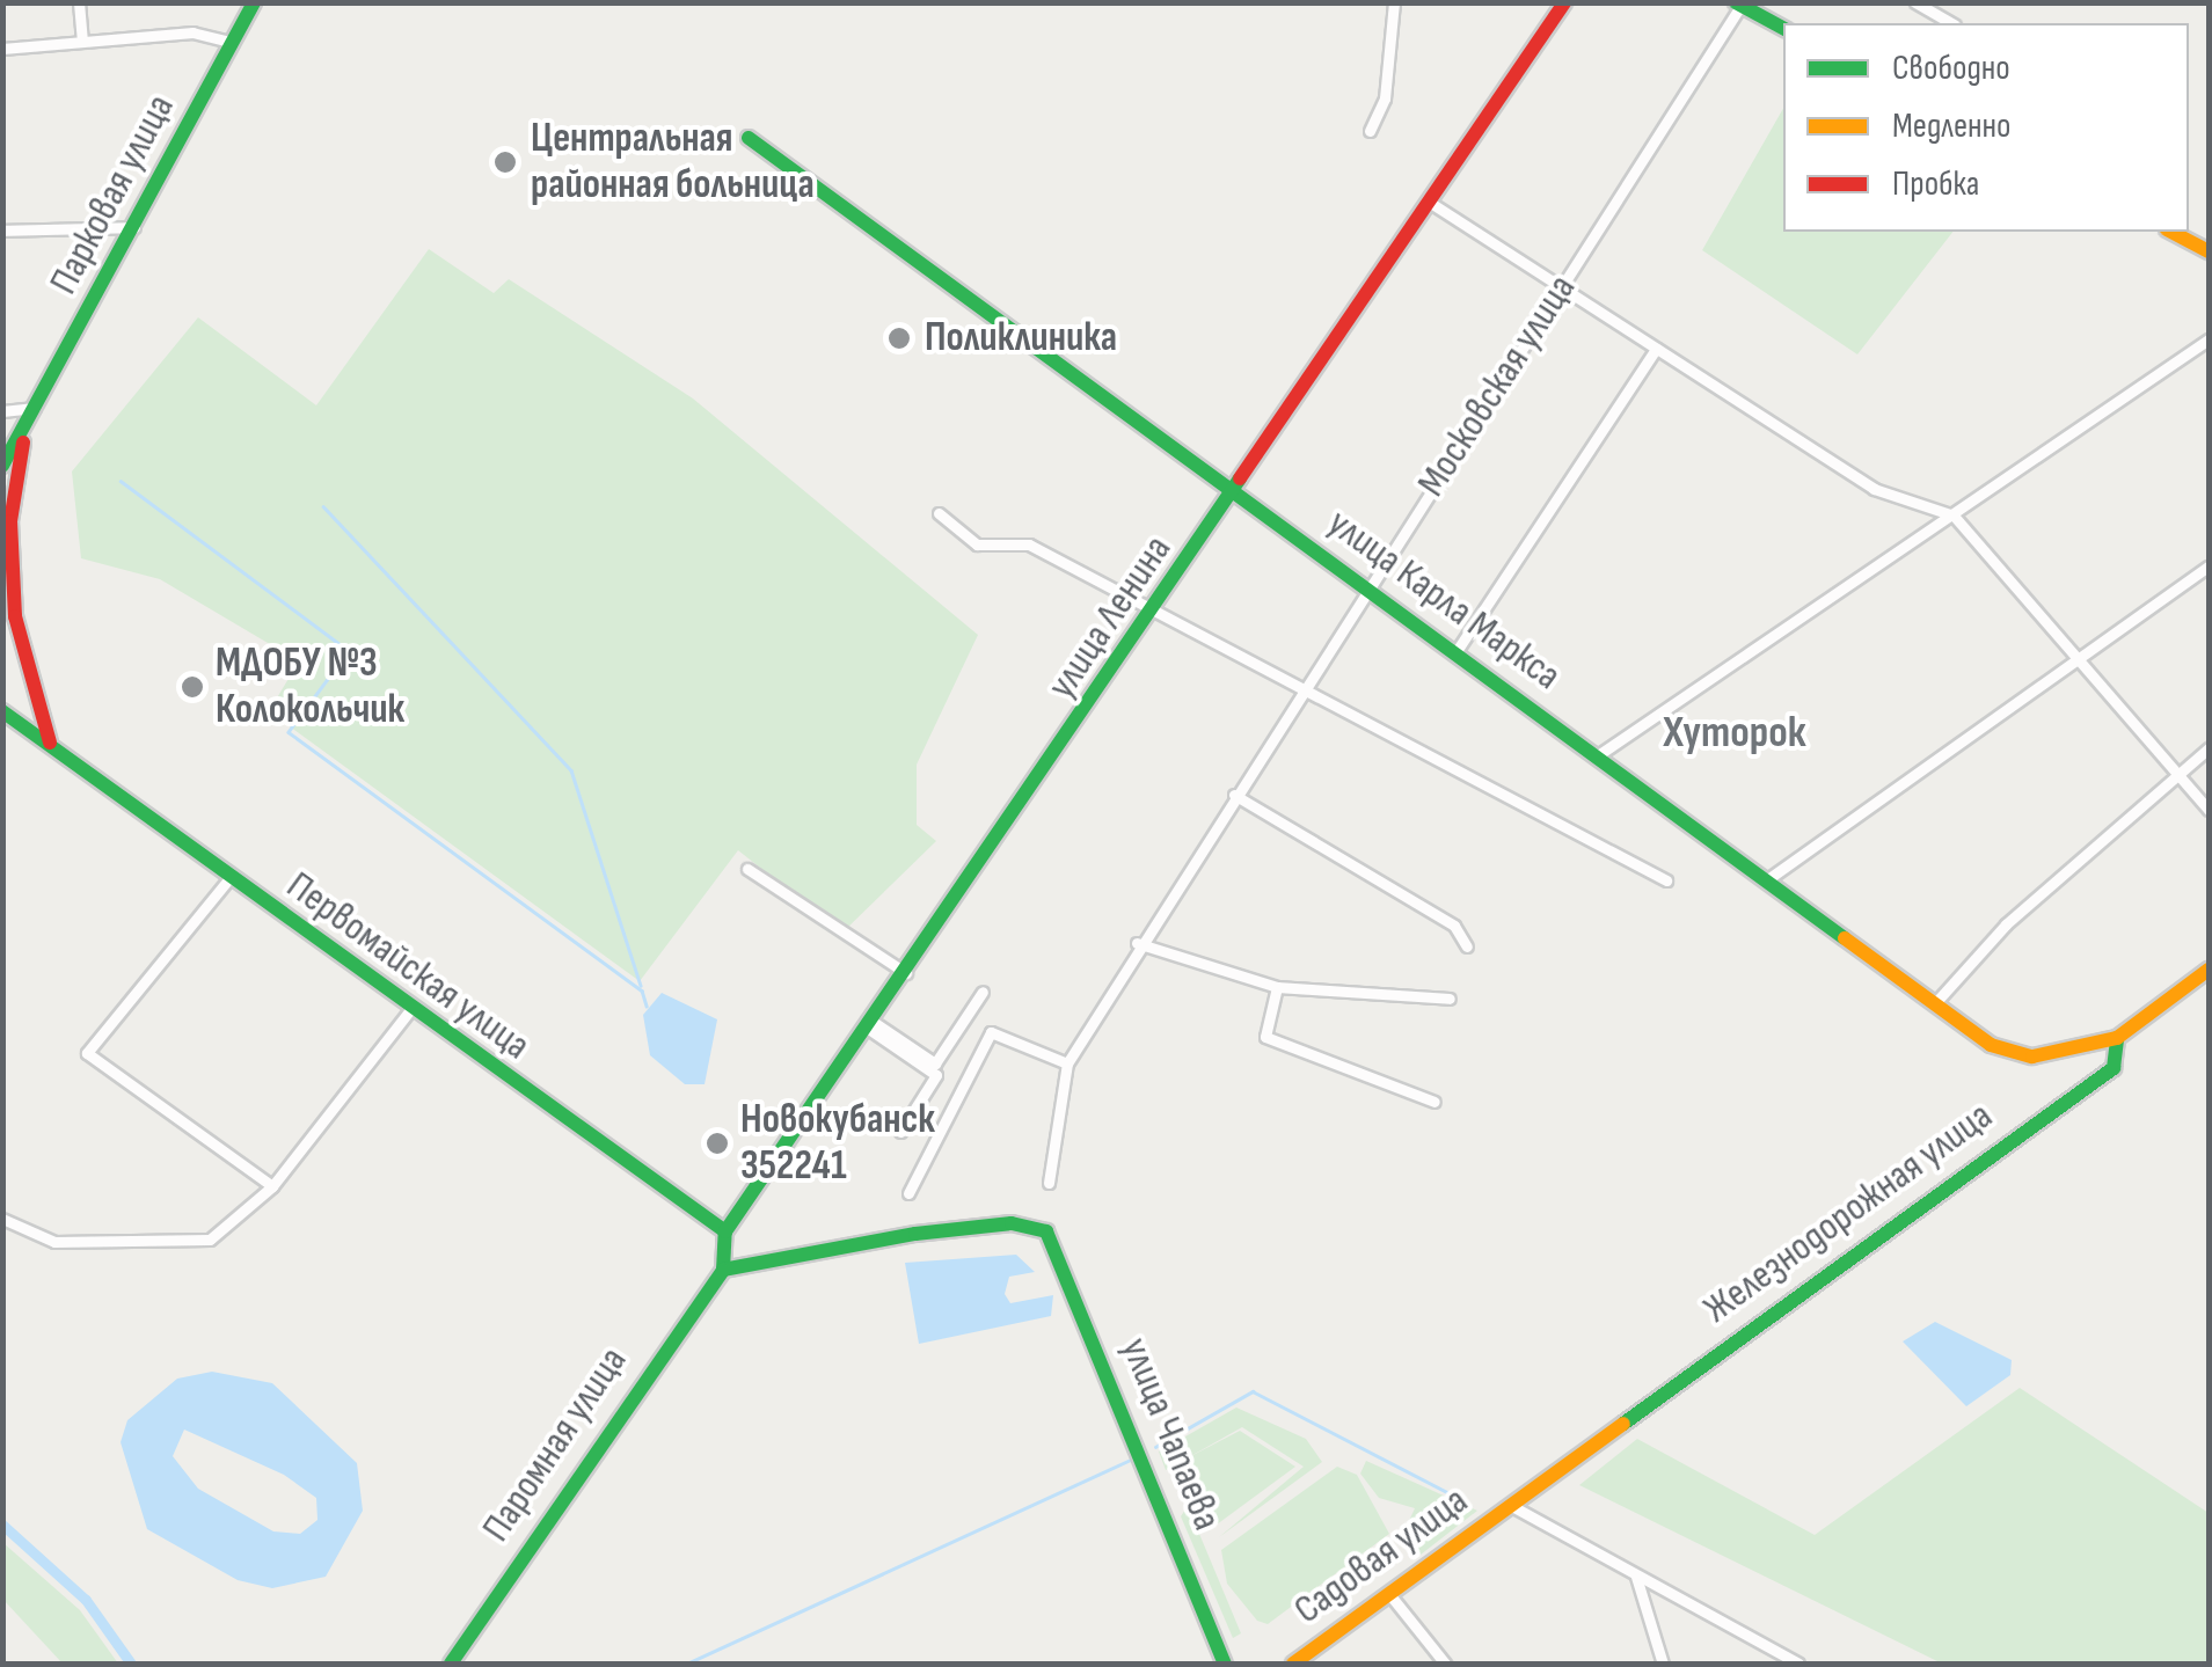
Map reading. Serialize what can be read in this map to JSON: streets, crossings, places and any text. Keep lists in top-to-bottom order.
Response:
{
  "streets": {
    "main road": [
      "Парковая улица",
      "улица Карла Маркса",
      "улица Ленина",
      "Первомайская улица",
      "Железнодорожная улица",
      "улица Чапаева",
      "Паромная улица",
      "Садовая улица"
    ],
    "street": ["Московская улица"]
  },
  "crossings": [
    ["Парковая улица", "Первомайская улица"],
    ["Московская улица", "улица Карла Маркса"],
    ["улица Карла Маркса", "улица Ленина"],
    ["улица Карла Маркса", "Железнодорожная улица"],
    ["улица Ленина", "Первомайская улица"],
    ["Железнодорожная улица", "Садовая улица"],
    ["улица Чапаева", "Паромная улица"]
  ],
  "districts": ["Хуторок"],
  "places": [
    "Центральная районная больница",
    "Поликлиника",
    "МДОБУ №3 Колокольчик",
    "Новокубанск 352241"
  ],
  "legend": ["Свободно", "Медленно", "Пробка"]
}
